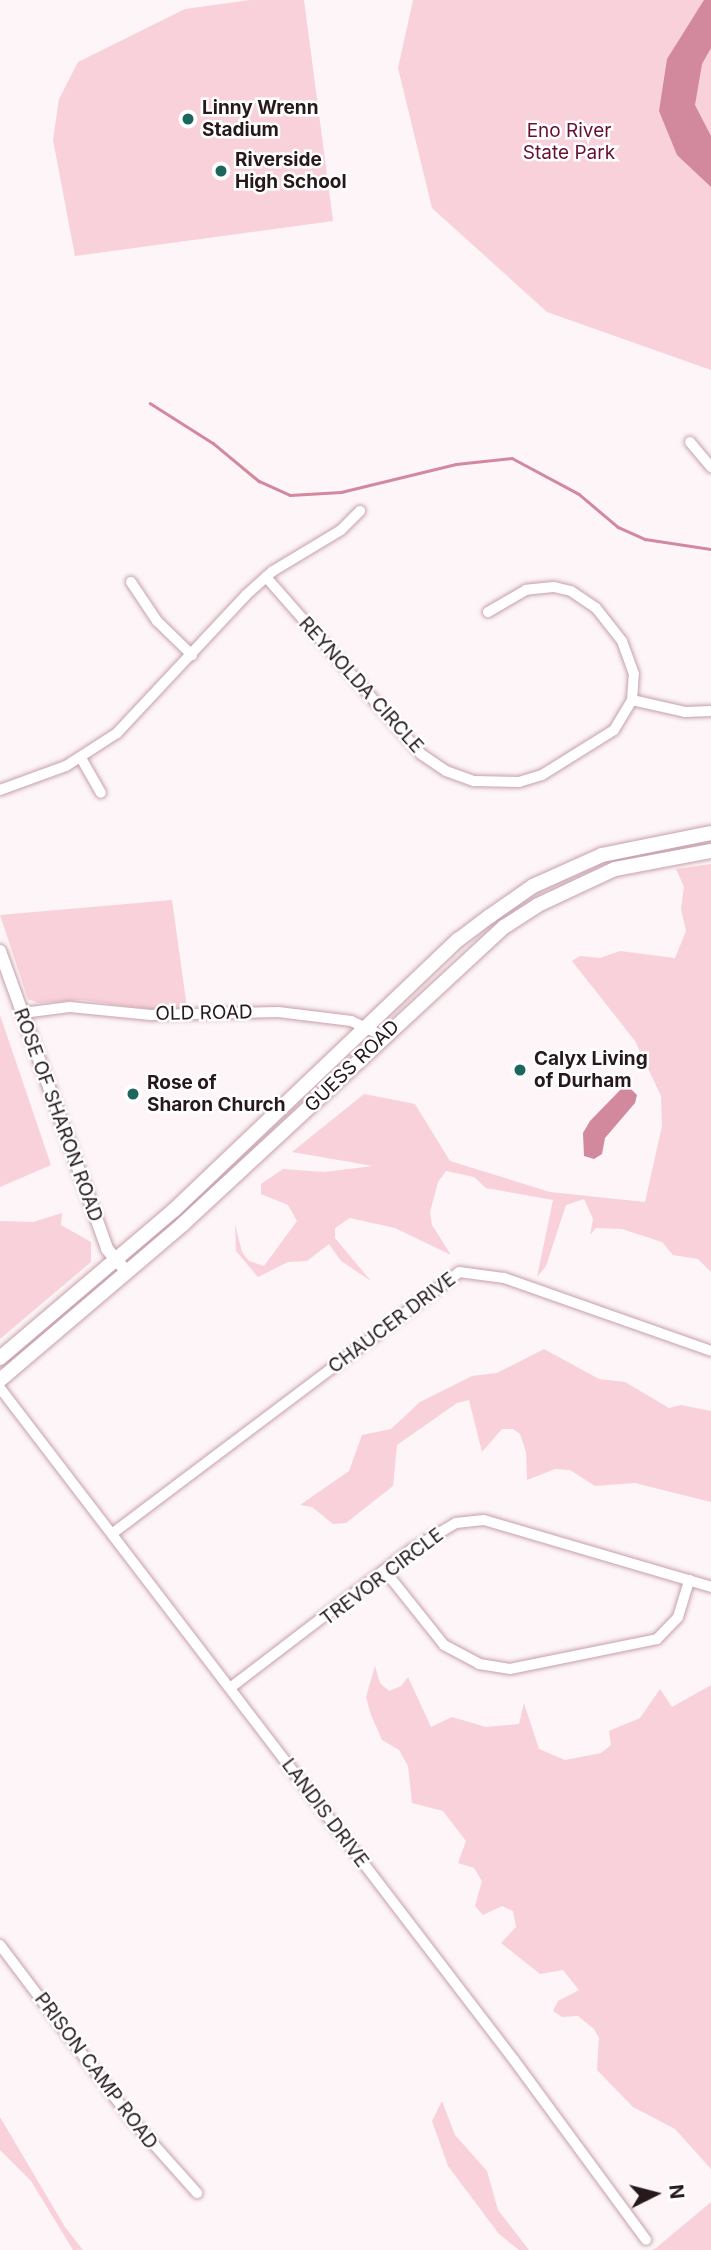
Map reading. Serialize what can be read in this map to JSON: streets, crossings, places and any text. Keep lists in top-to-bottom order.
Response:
{
  "streets": {
    "main road": ["GUESS ROAD"],
    "street": [
      "REYNOLDA CIRCLE",
      "OLD ROAD",
      "ROSE OF SHARON ROAD",
      "CHAUCER DRIVE",
      "TREVOR CIRCLE",
      "LANDIS DRIVE",
      "PRISON CAMP ROAD"
    ]
  },
  "crossings": [
    ["OLD ROAD", "GUESS ROAD"],
    ["OLD ROAD", "ROSE OF SHARON ROAD"],
    ["GUESS ROAD", "ROSE OF SHARON ROAD"],
    ["CHAUCER DRIVE", "LANDIS DRIVE"],
    ["TREVOR CIRCLE", "LANDIS DRIVE"]
  ],
  "parks": ["Eno River State Park"],
  "places": [
    "Linny Wrenn Stadium",
    "Riverside High School",
    "Calyx Living of Durham",
    "Rose of Sharon Church"
  ],
  "north": "right"
}
